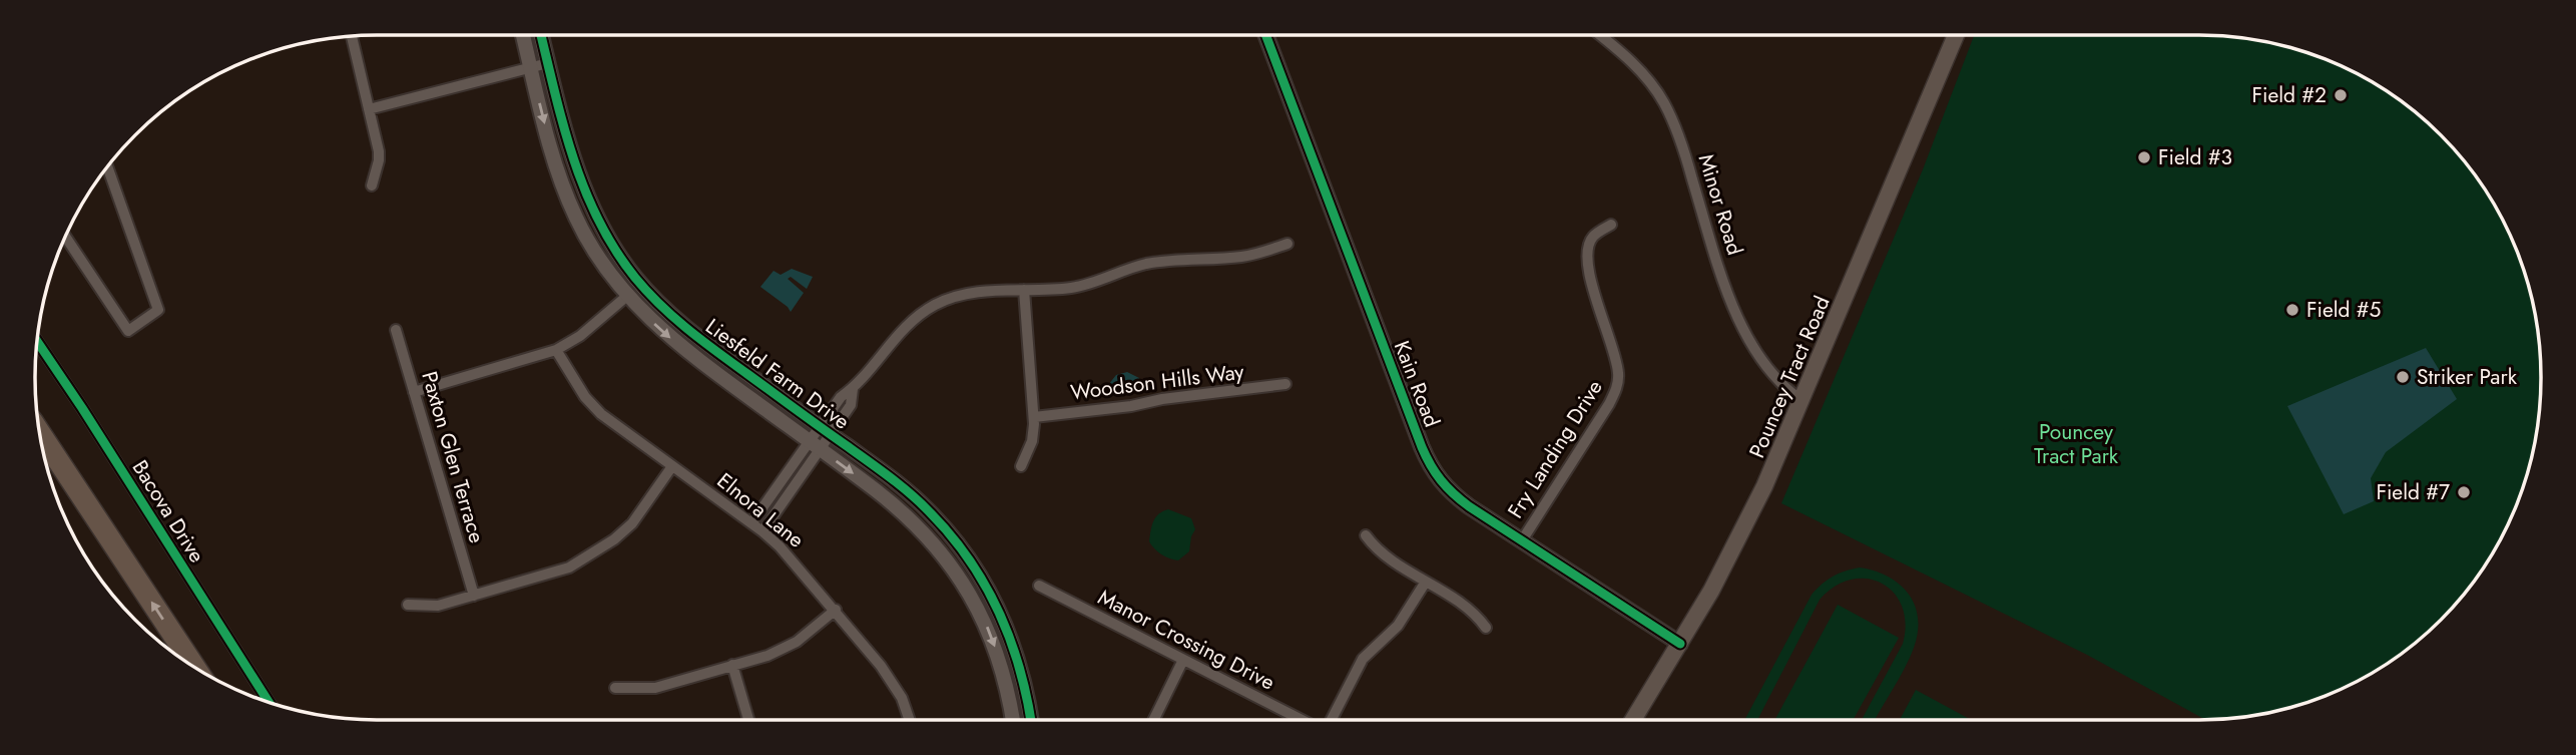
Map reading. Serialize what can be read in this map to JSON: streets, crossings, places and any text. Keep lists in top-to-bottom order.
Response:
{
  "streets": {
    "main road": ["Pouncey Tract Road"],
    "street": [
      "Minor Road",
      "Liesfeld Farm Drive",
      "Woodson Hills Way",
      "Kain Road",
      "Fry Landing Drive",
      "Paxton Glen Terrace",
      "Elnora Lane",
      "Bacova Drive",
      "Manor Crossing Drive"
    ]
  },
  "crossings": [
    ["Minor Road", "Pouncey Tract Road"],
    ["Pouncey Tract Road", "Kain Road"],
    ["Kain Road", "Fry Landing Drive"]
  ],
  "parks": ["Pouncey Tract Park"],
  "places": [
    "Field #2",
    "Field #3",
    "Field #5",
    "Striker Park",
    "Field #7"
  ]
}
